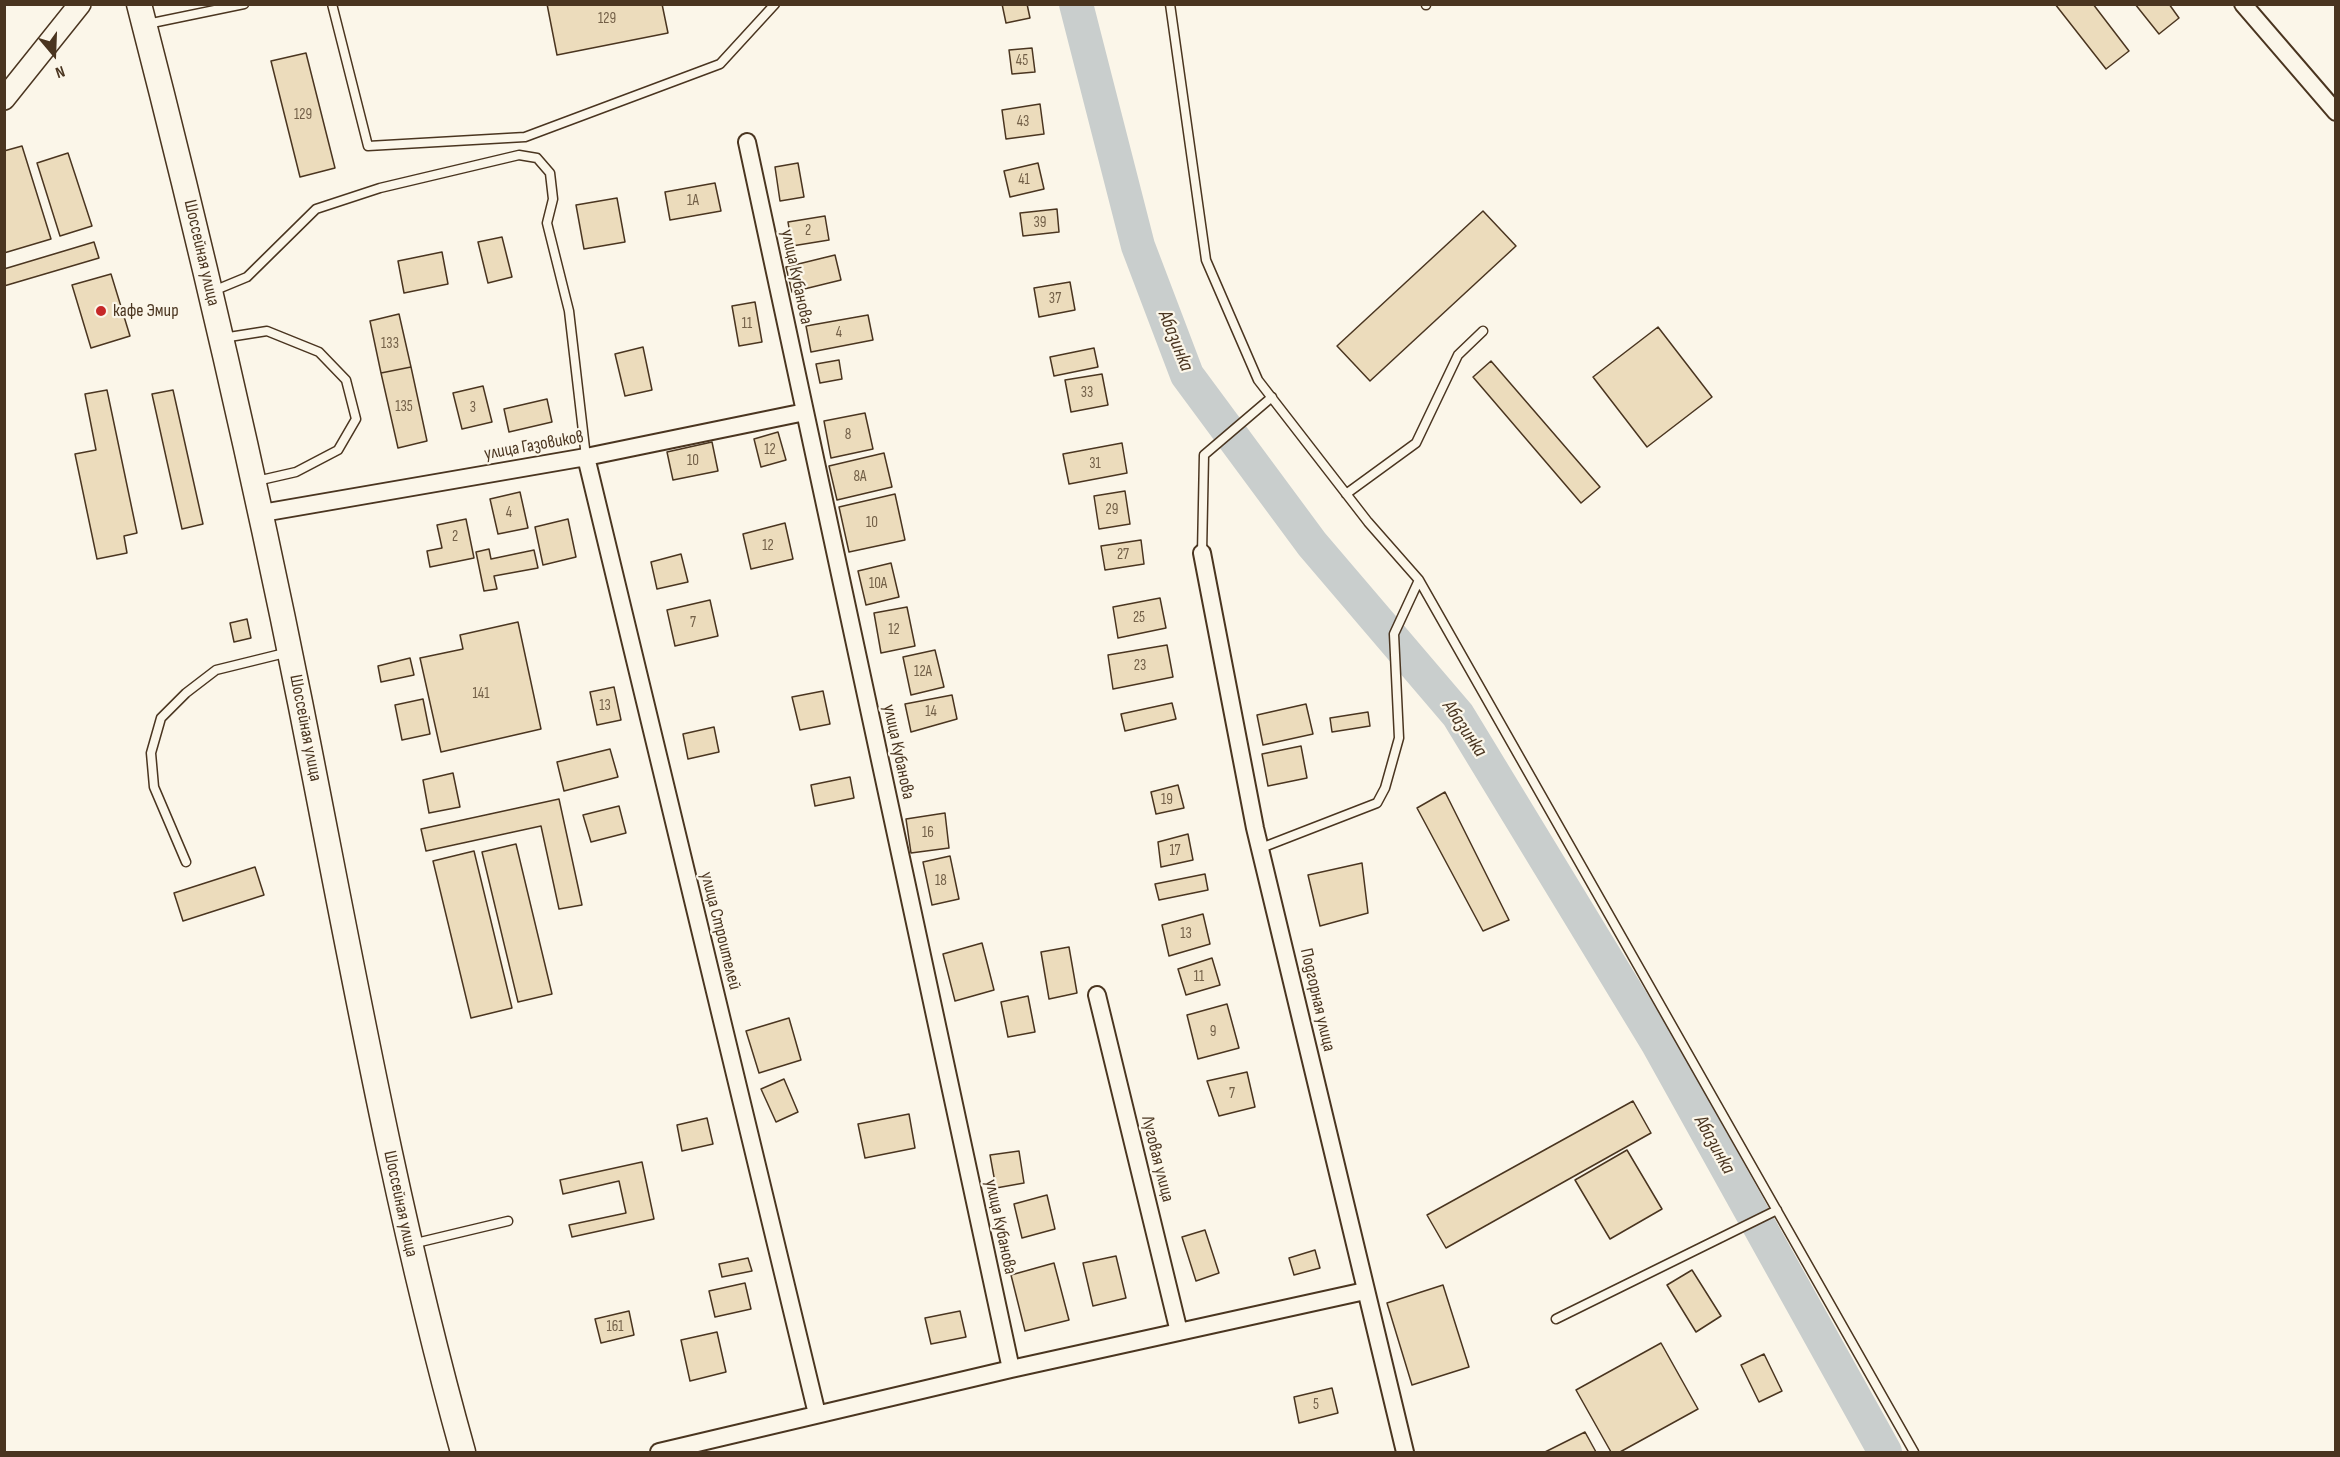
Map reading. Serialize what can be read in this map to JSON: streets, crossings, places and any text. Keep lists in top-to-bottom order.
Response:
{
  "streets": {
    "main road": ["Шоссейная улица"],
    "street": [
      "улица Кубанова",
      "улица Газовиков",
      "улица Строителей",
      "Подгорная улица",
      "Луговая улица"
    ]
  },
  "crossings": [
    ["Шоссейная улица", "улица Газовиков"],
    ["улица Кубанова", "улица Газовиков"],
    ["улица Газовиков", "улица Строителей"]
  ],
  "water": ["Абазинка"],
  "places": ["кафе Эмир"],
  "house_numbers": [
    "129",
    "45",
    "129",
    "43",
    "41",
    "1А",
    "39",
    "2",
    "37",
    "11",
    "4",
    "133",
    "33",
    "135",
    "3",
    "8",
    "12",
    "10",
    "31",
    "8А",
    "29",
    "4",
    "10",
    "2",
    "12",
    "27",
    "10А",
    "25",
    "7",
    "12",
    "23",
    "12А",
    "141",
    "13",
    "14",
    "19",
    "16",
    "17",
    "18",
    "13",
    "11",
    "9",
    "7",
    "161",
    "5"
  ],
  "north": "bottom"
}
